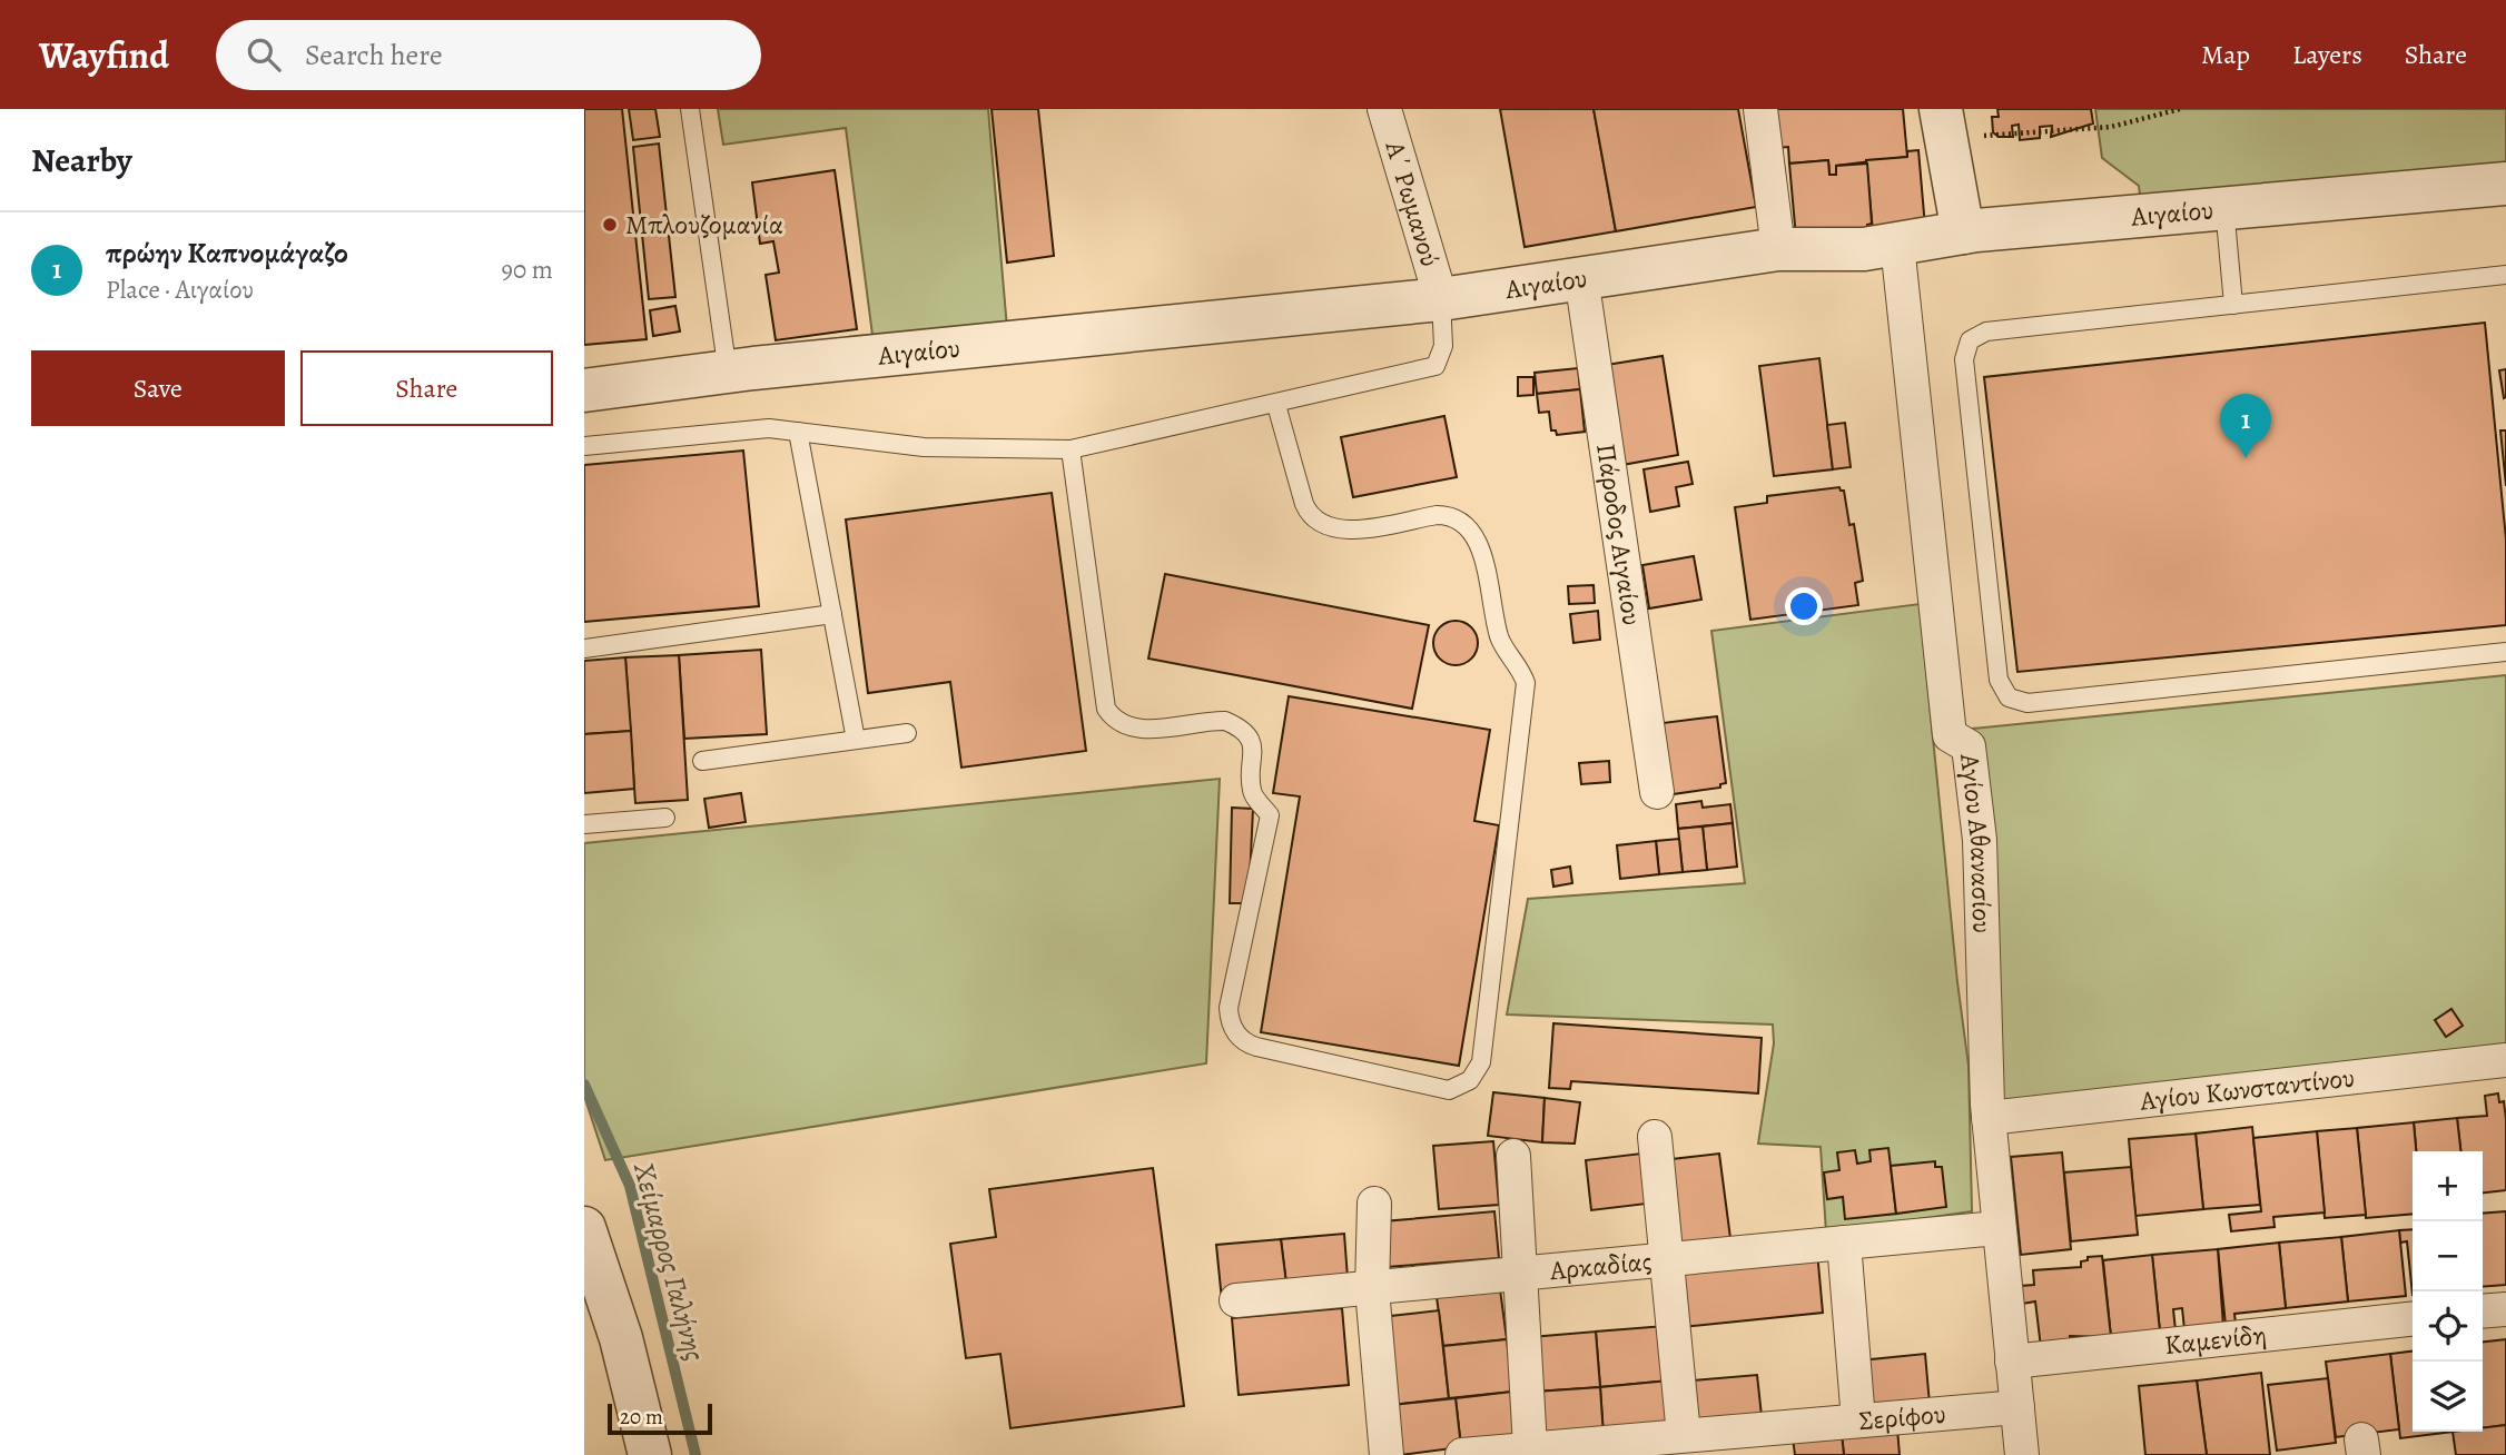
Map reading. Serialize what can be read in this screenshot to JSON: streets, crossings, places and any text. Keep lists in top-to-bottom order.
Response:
{
  "streets": {
    "street": [
      "Α΄ Ρωμανού",
      "Αιγαίου",
      "Πάροδος Αιγαίου",
      "Αγίου Αθανασίου",
      "Αγίου Κωνσταντίνου",
      "Αρκαδίας",
      "Καμενίδη",
      "Σερίφου"
    ]
  },
  "crossings": [
    ["Α΄ Ρωμανού", "Αιγαίου"],
    ["Αιγαίου", "Πάροδος Αιγαίου"],
    ["Αιγαίου", "Αγίου Αθανασίου"],
    ["Αγίου Αθανασίου", "Αγίου Κωνσταντίνου"],
    ["Αγίου Αθανασίου", "Αρκαδίας"],
    ["Αγίου Αθανασίου", "Καμενίδη"],
    ["Αγίου Αθανασίου", "Σερίφου"]
  ],
  "water": ["Χείμαρρος Γαλήνης"],
  "places": ["Μπλουζομανία"],
  "scale_bar": "20 m",
  "page": {
    "header": "Wayfind",
    "search": "Search here",
    "nav": ["Map", "Layers", "Share"],
    "heading": "Nearby",
    "list": [
      {
        "mark": "1",
        "name": "πρώην Καπνομάγαζο",
        "note": "Place · Αιγαίου",
        "value": "90 m"
      }
    ],
    "buttons": ["Save", "Share"],
    "pins": "1",
    "map_buttons": ["+", "−"],
    "scale": "20 m"
  }
}
